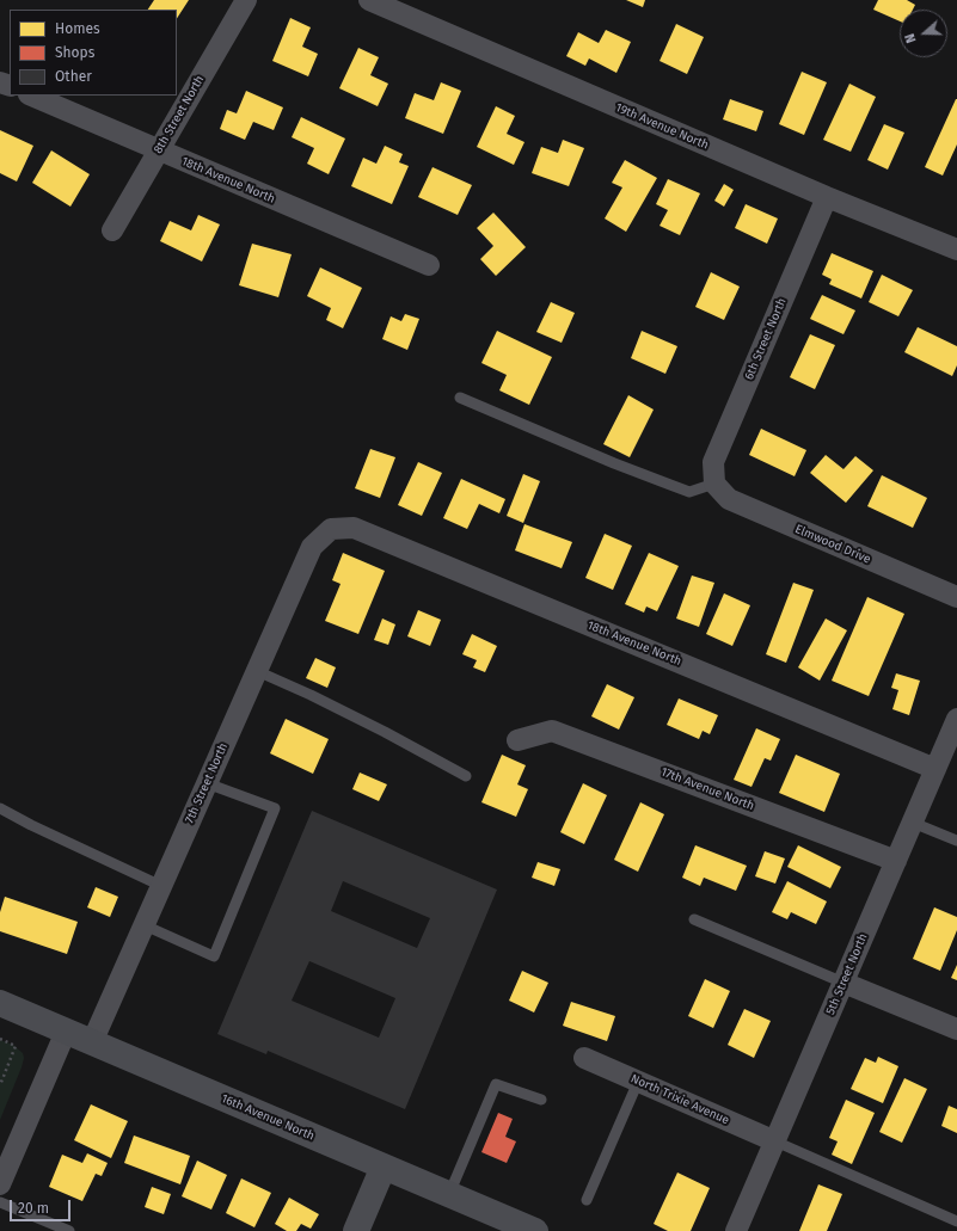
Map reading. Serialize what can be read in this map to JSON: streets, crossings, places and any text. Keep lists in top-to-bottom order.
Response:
{
  "streets": {
    "main road": ["16th Avenue North"],
    "street": [
      "8th Street North",
      "19th Avenue North",
      "18th Avenue North",
      "6th Street North",
      "Elmwood Drive",
      "7th Street North",
      "17th Avenue North",
      "5th Street North",
      "North Trixie Avenue"
    ]
  },
  "crossings": [
    ["8th Street North", "18th Avenue North"],
    ["19th Avenue North", "6th Street North"],
    ["18th Avenue North", "7th Street North"],
    ["18th Avenue North", "5th Street North"],
    ["6th Street North", "Elmwood Drive"],
    ["7th Street North", "16th Avenue North"],
    ["17th Avenue North", "5th Street North"],
    ["5th Street North", "North Trixie Avenue"]
  ],
  "legend": ["Homes", "Shops", "Other"],
  "scale_bar": "20 m",
  "north": "left"
}
